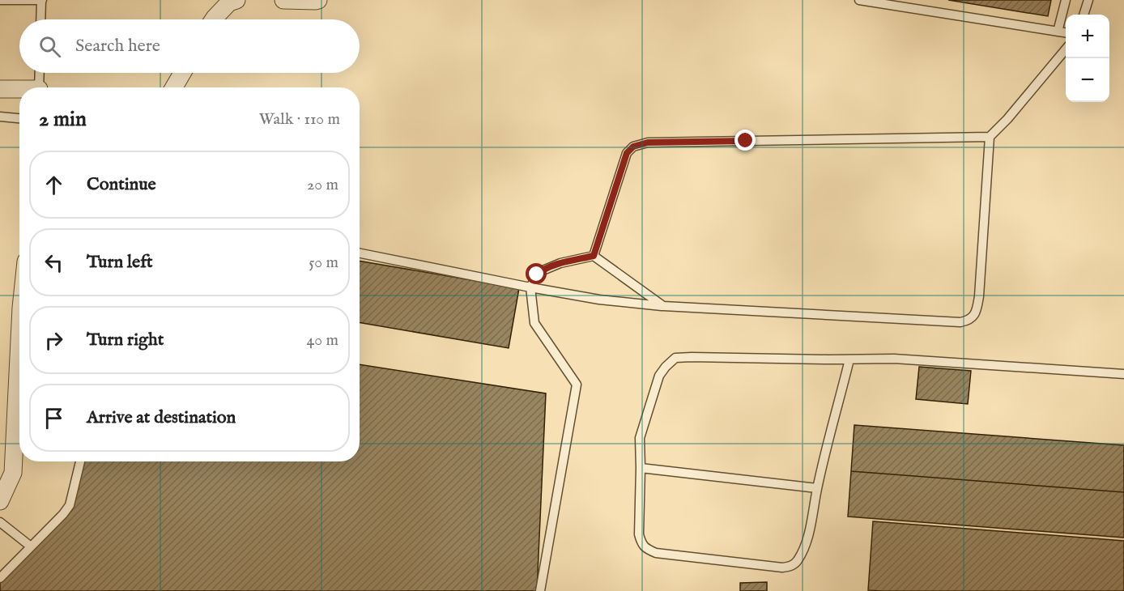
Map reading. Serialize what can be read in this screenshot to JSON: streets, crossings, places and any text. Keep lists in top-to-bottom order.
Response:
{
  "page": {
    "map_buttons": ["+", "−"],
    "search": "Search here",
    "heading": ["2 min", "Walk · 110 m"],
    "list": [
      ["Continue", "20 m"],
      ["Turn left", "50 m"],
      ["Turn right", "40 m"],
      "Arrive at destination"
    ]
  }
}
